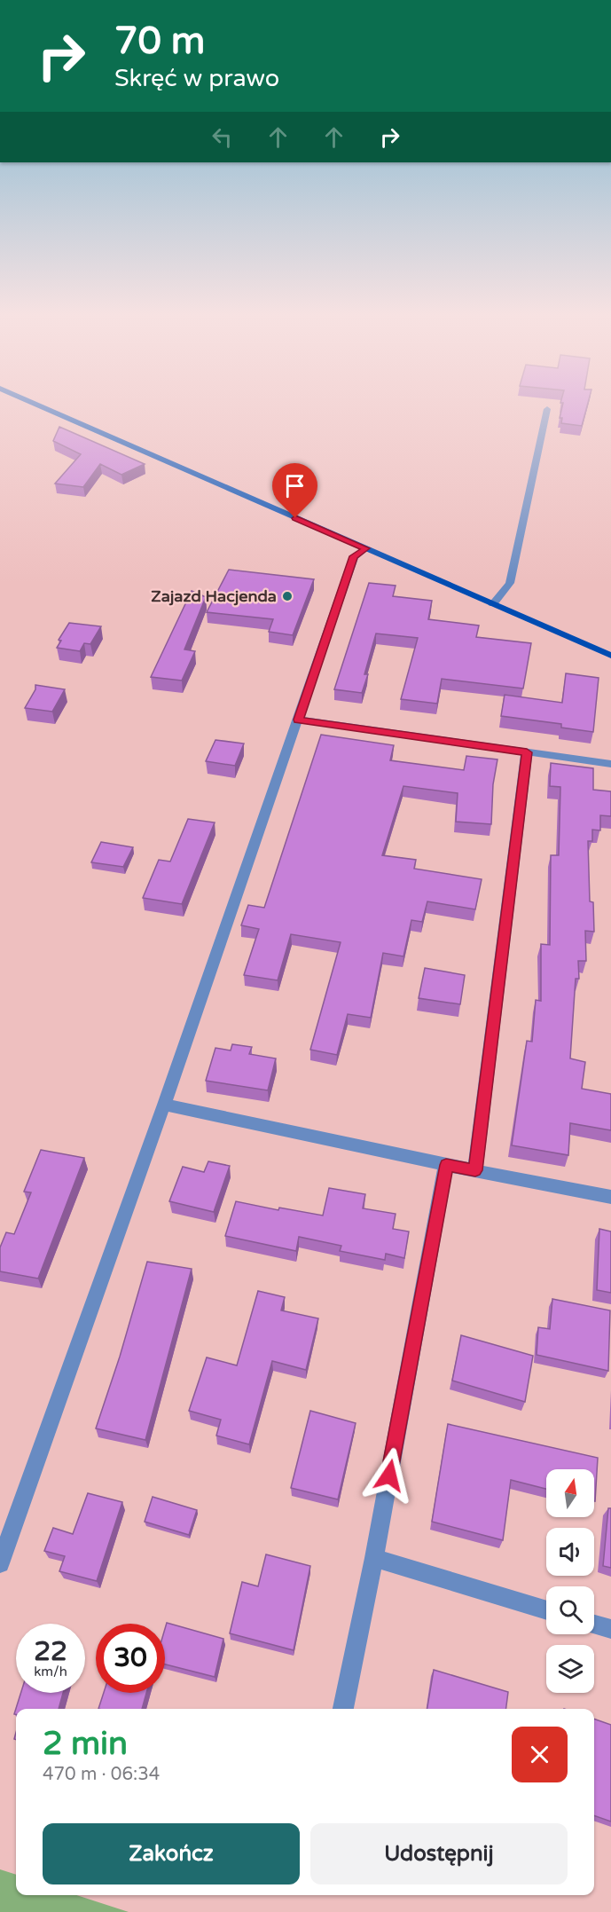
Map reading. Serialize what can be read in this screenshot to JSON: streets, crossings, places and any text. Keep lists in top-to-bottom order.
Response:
{
  "places": ["Zajazd Hacjenda"],
  "north": "top",
  "page": {
    "turn": ["70 m", "Skręć w prawo"],
    "speed": "22 km/h",
    "limit": "30",
    "heading": ["2 min", "470 m · 06:34"],
    "buttons": ["Zakończ", "Udostępnij"]
  }
}
